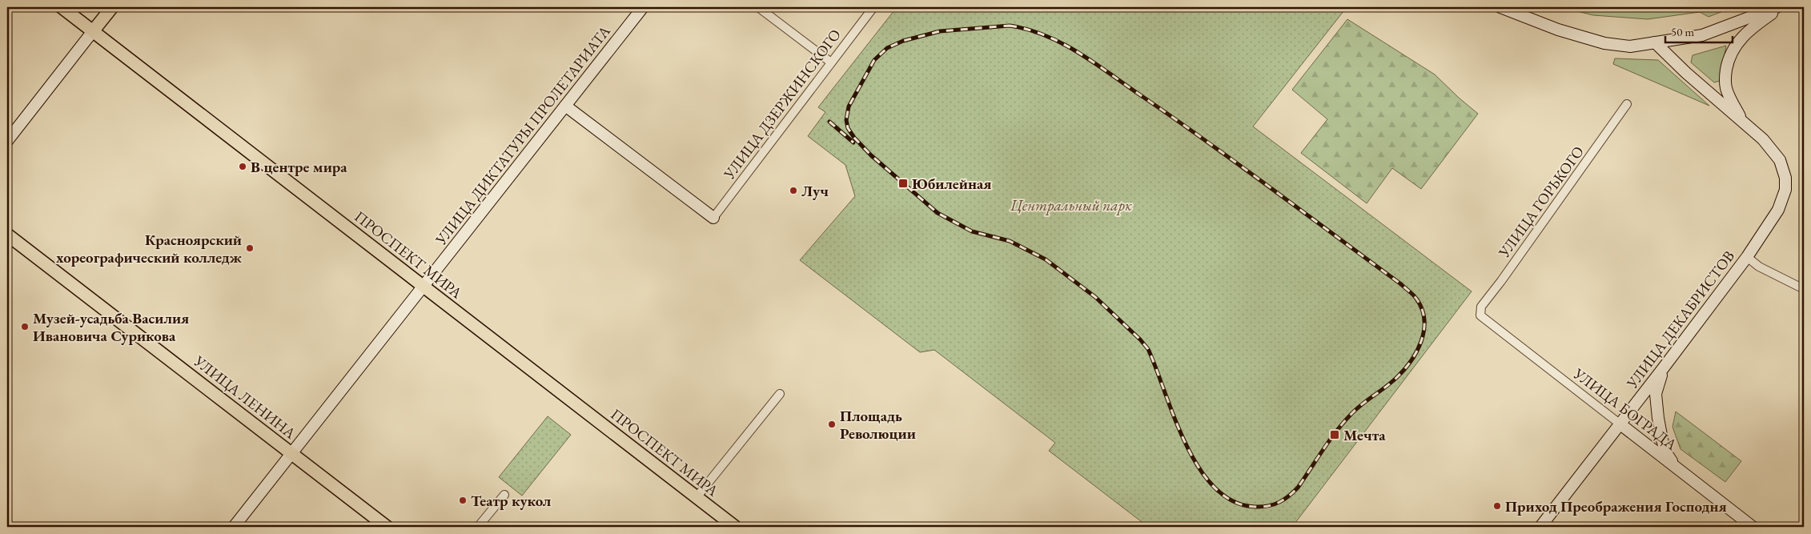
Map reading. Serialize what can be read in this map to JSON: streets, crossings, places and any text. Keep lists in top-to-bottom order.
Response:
{
  "streets": {
    "main road": [
      "УЛИЦА ДИКТАТУРЫ ПРОЛЕТАРИАТА",
      "ПРОСПЕКТ МИРА",
      "УЛИЦА ДЕКАБРИСТОВ",
      "УЛИЦА ЛЕНИНА",
      "УЛИЦА БОГРАДА"
    ],
    "street": ["УЛИЦА ДЗЕРЖИНСКОГО", "УЛИЦА ГОРЬКОГО"]
  },
  "crossings": [
    ["УЛИЦА ДИКТАТУРЫ ПРОЛЕТАРИАТА", "ПРОСПЕКТ МИРА"],
    ["УЛИЦА ДИКТАТУРЫ ПРОЛЕТАРИАТА", "УЛИЦА ЛЕНИНА"],
    ["УЛИЦА ГОРЬКОГО", "УЛИЦА БОГРАДА"],
    ["УЛИЦА ДЕКАБРИСТОВ", "УЛИЦА БОГРАДА"]
  ],
  "parks": ["Центральный парк"],
  "places": {
    "other": [
      "В центре мира",
      "Луч",
      "Красноярский хореографический колледж",
      "Музей-усадьба Василия Ивановича Сурикова",
      "Площадь Революции",
      "Театр кукол",
      "Приход Преображения Господня"
    ],
    "transit": ["Юбилейная", "Мечта"]
  },
  "scale_bar": "50 m"
}
